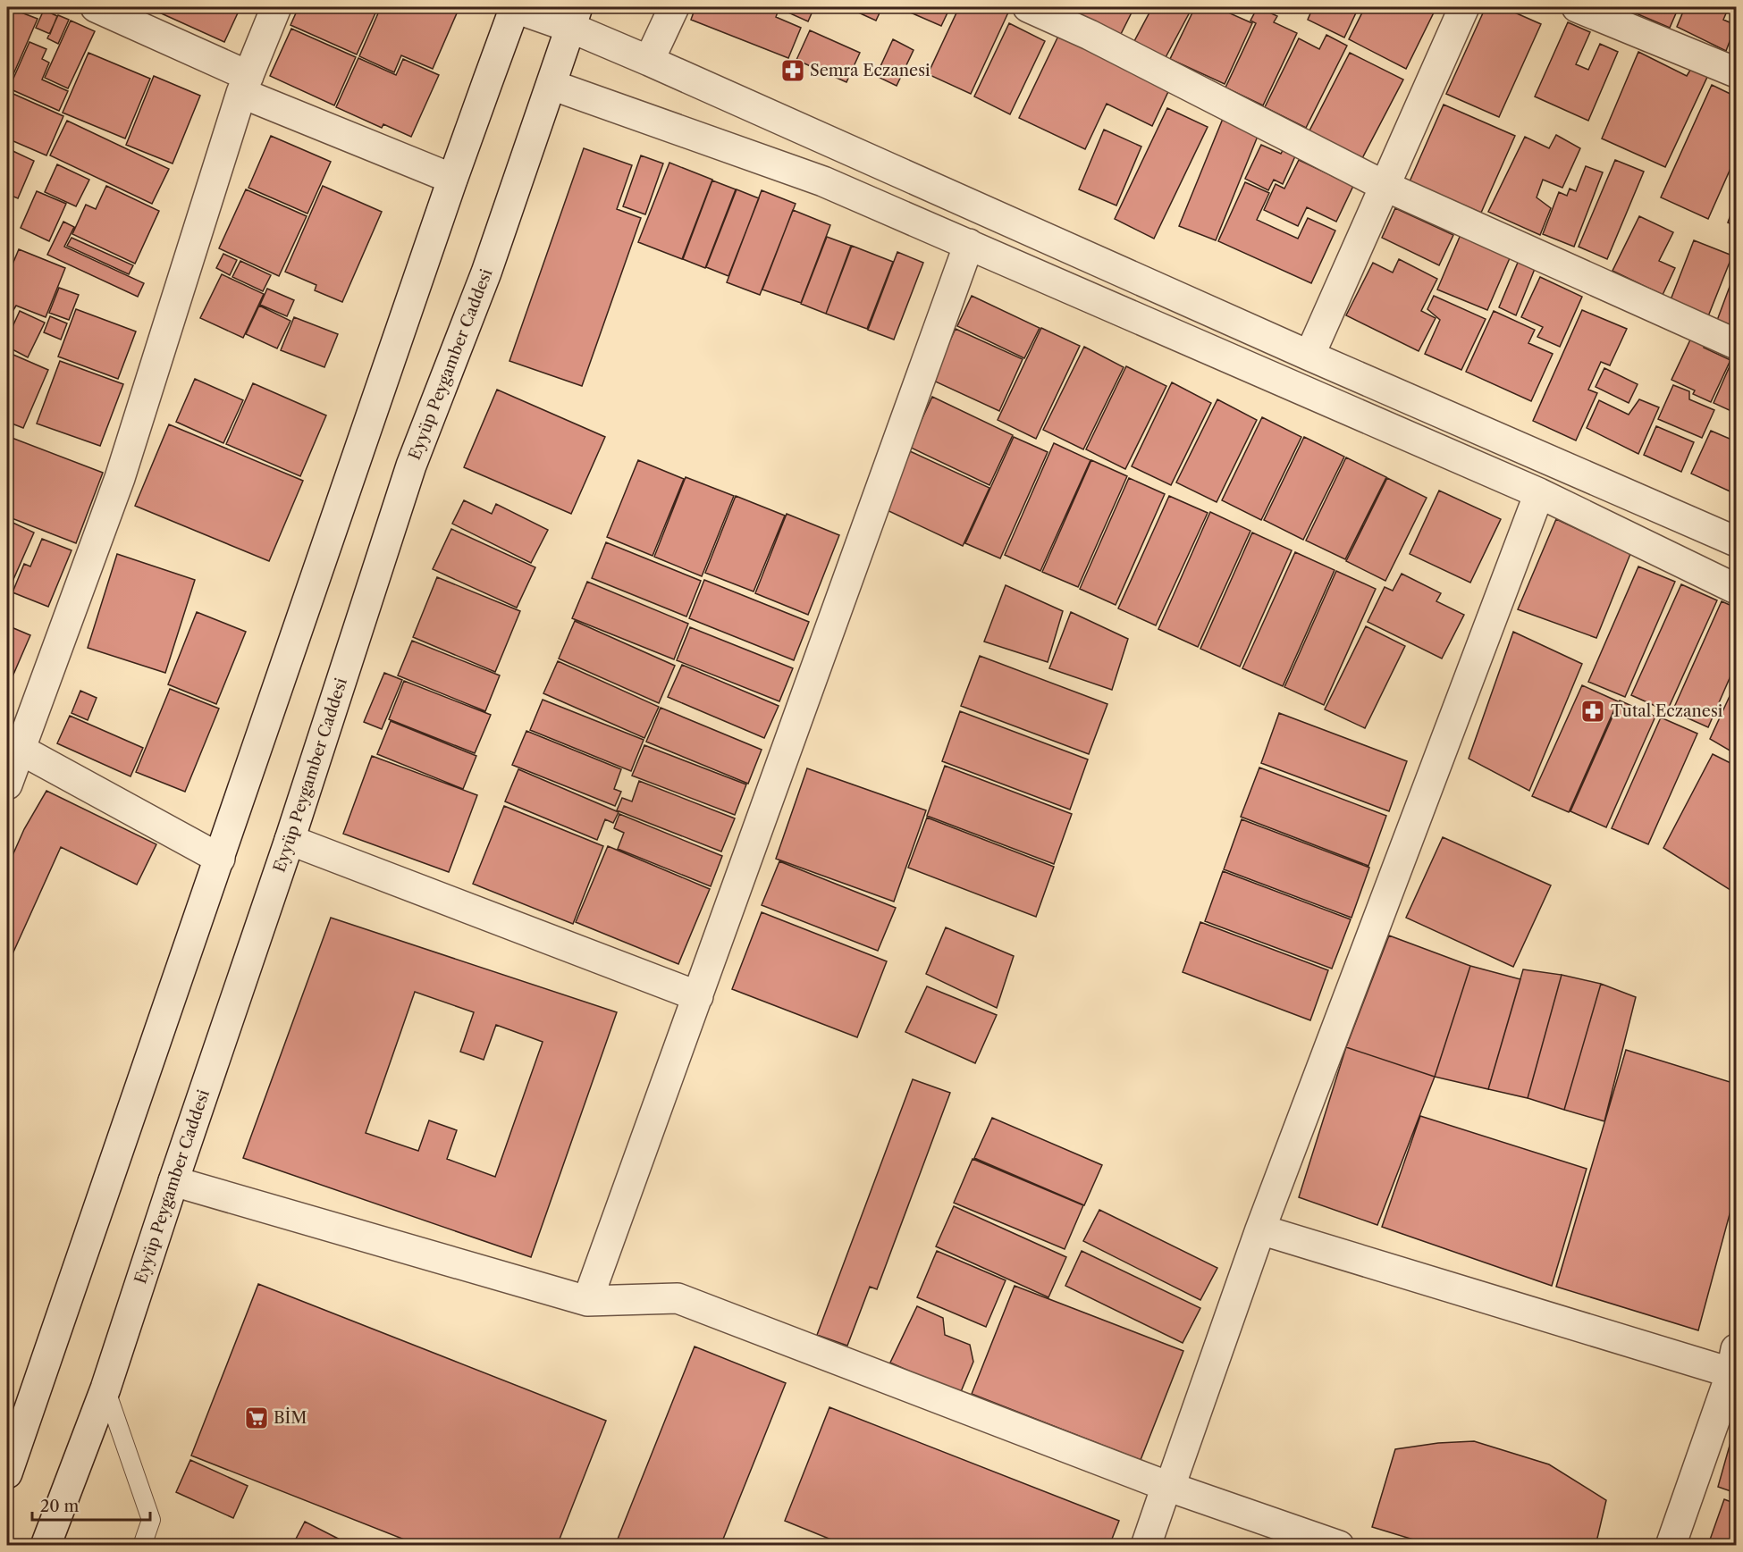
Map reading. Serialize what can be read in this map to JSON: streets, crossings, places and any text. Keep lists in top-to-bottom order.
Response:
{
  "streets": {
    "street": ["Eyyüp Peygamber Caddesi"]
  },
  "places": {
    "pharmacy": ["Semra Eczanesi", "Tutal Eczanesi"],
    "supermarket": ["BİM"]
  },
  "scale_bar": "20 m"
}
